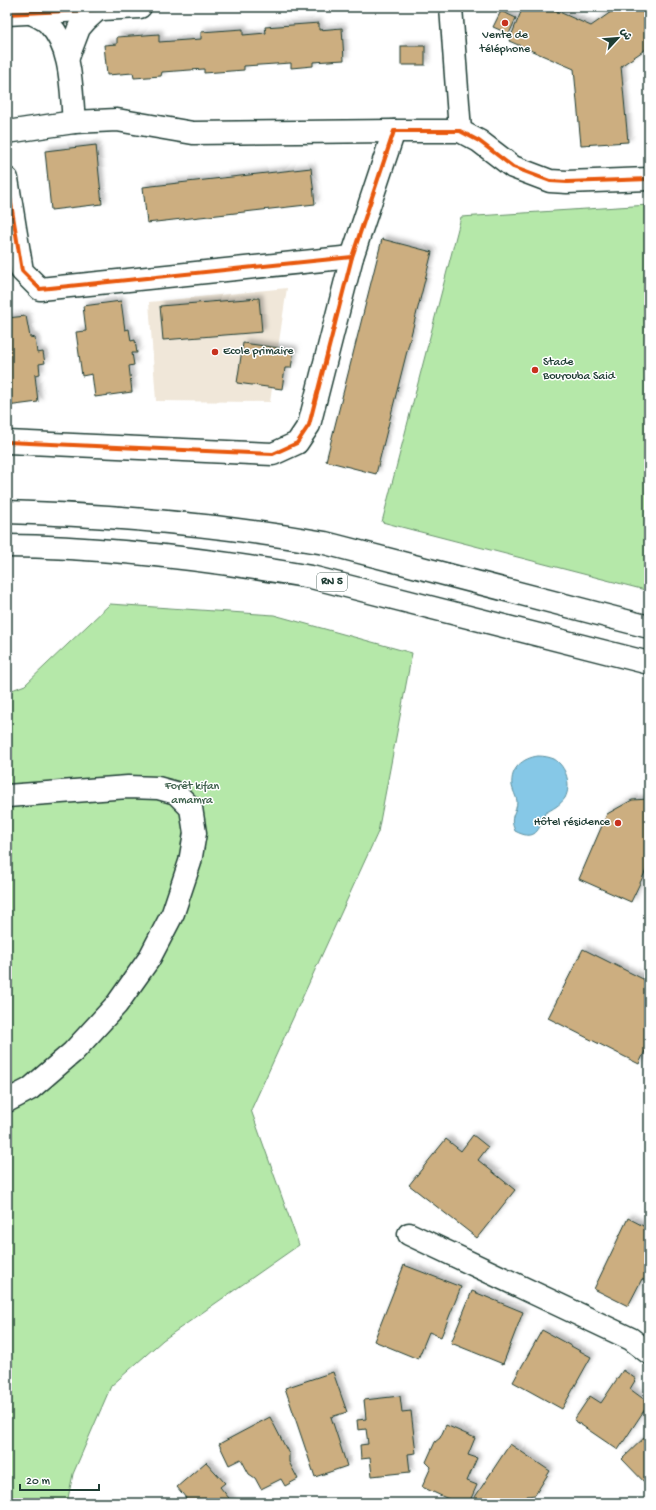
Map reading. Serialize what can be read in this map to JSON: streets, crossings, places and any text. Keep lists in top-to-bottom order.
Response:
{
  "streets": {
    "street": ["RN 5"]
  },
  "parks": ["Forêt kifan amamra"],
  "places": [
    "Vente de téléphone",
    "Ecole primaire",
    "Stade Bourouba Said",
    "Hôtel résidence"
  ],
  "scale_bar": "20 m",
  "north": "top right"
}
